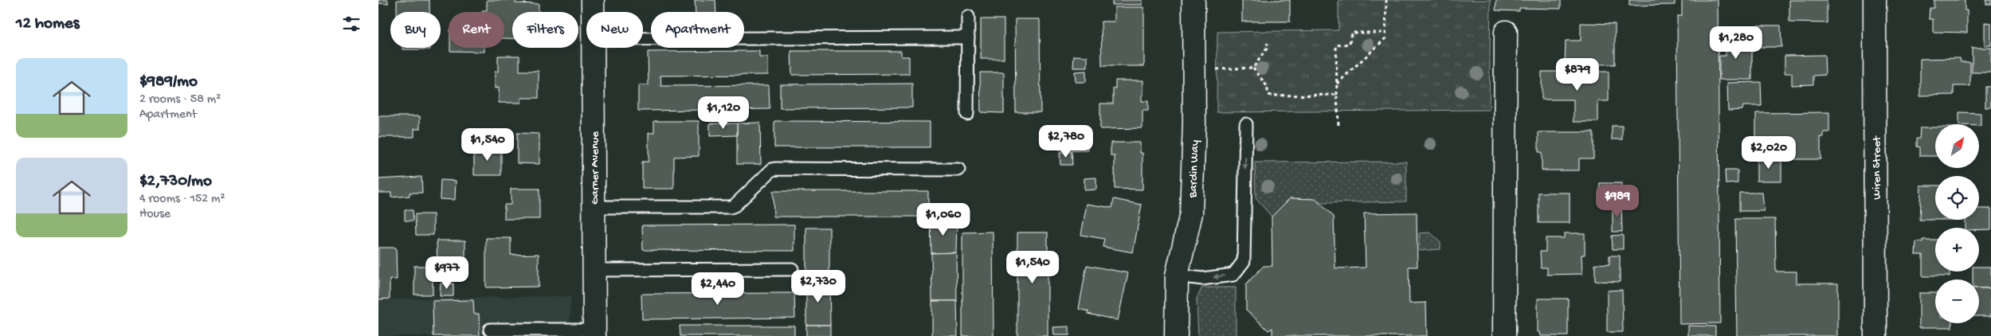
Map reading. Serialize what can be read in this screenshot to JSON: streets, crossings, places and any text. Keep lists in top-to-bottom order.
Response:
{
  "streets": {
    "street": ["Garner Avenue", "Wiren Street", "Bardin Way"]
  },
  "north": "top right",
  "page": {
    "heading": "12 homes",
    "chip": [
      "Buy",
      "Rent",
      "Filters",
      "New",
      "Apartment"
    ],
    "price": [
      "$1,280",
      "$879",
      "$1,120",
      "$2,780",
      "$1,540",
      "$2,020",
      "$989",
      "$1,060",
      "$1,540",
      "$977",
      "$2,730",
      "$2,440"
    ],
    "list": [
      {
        "name": "$989/mo",
        "note": "2 rooms · 58 m² · Apartment"
      },
      {
        "name": "$2,730/mo",
        "note": "4 rooms · 152 m² · House"
      }
    ],
    "map_buttons": ["+", "−"]
  }
}
